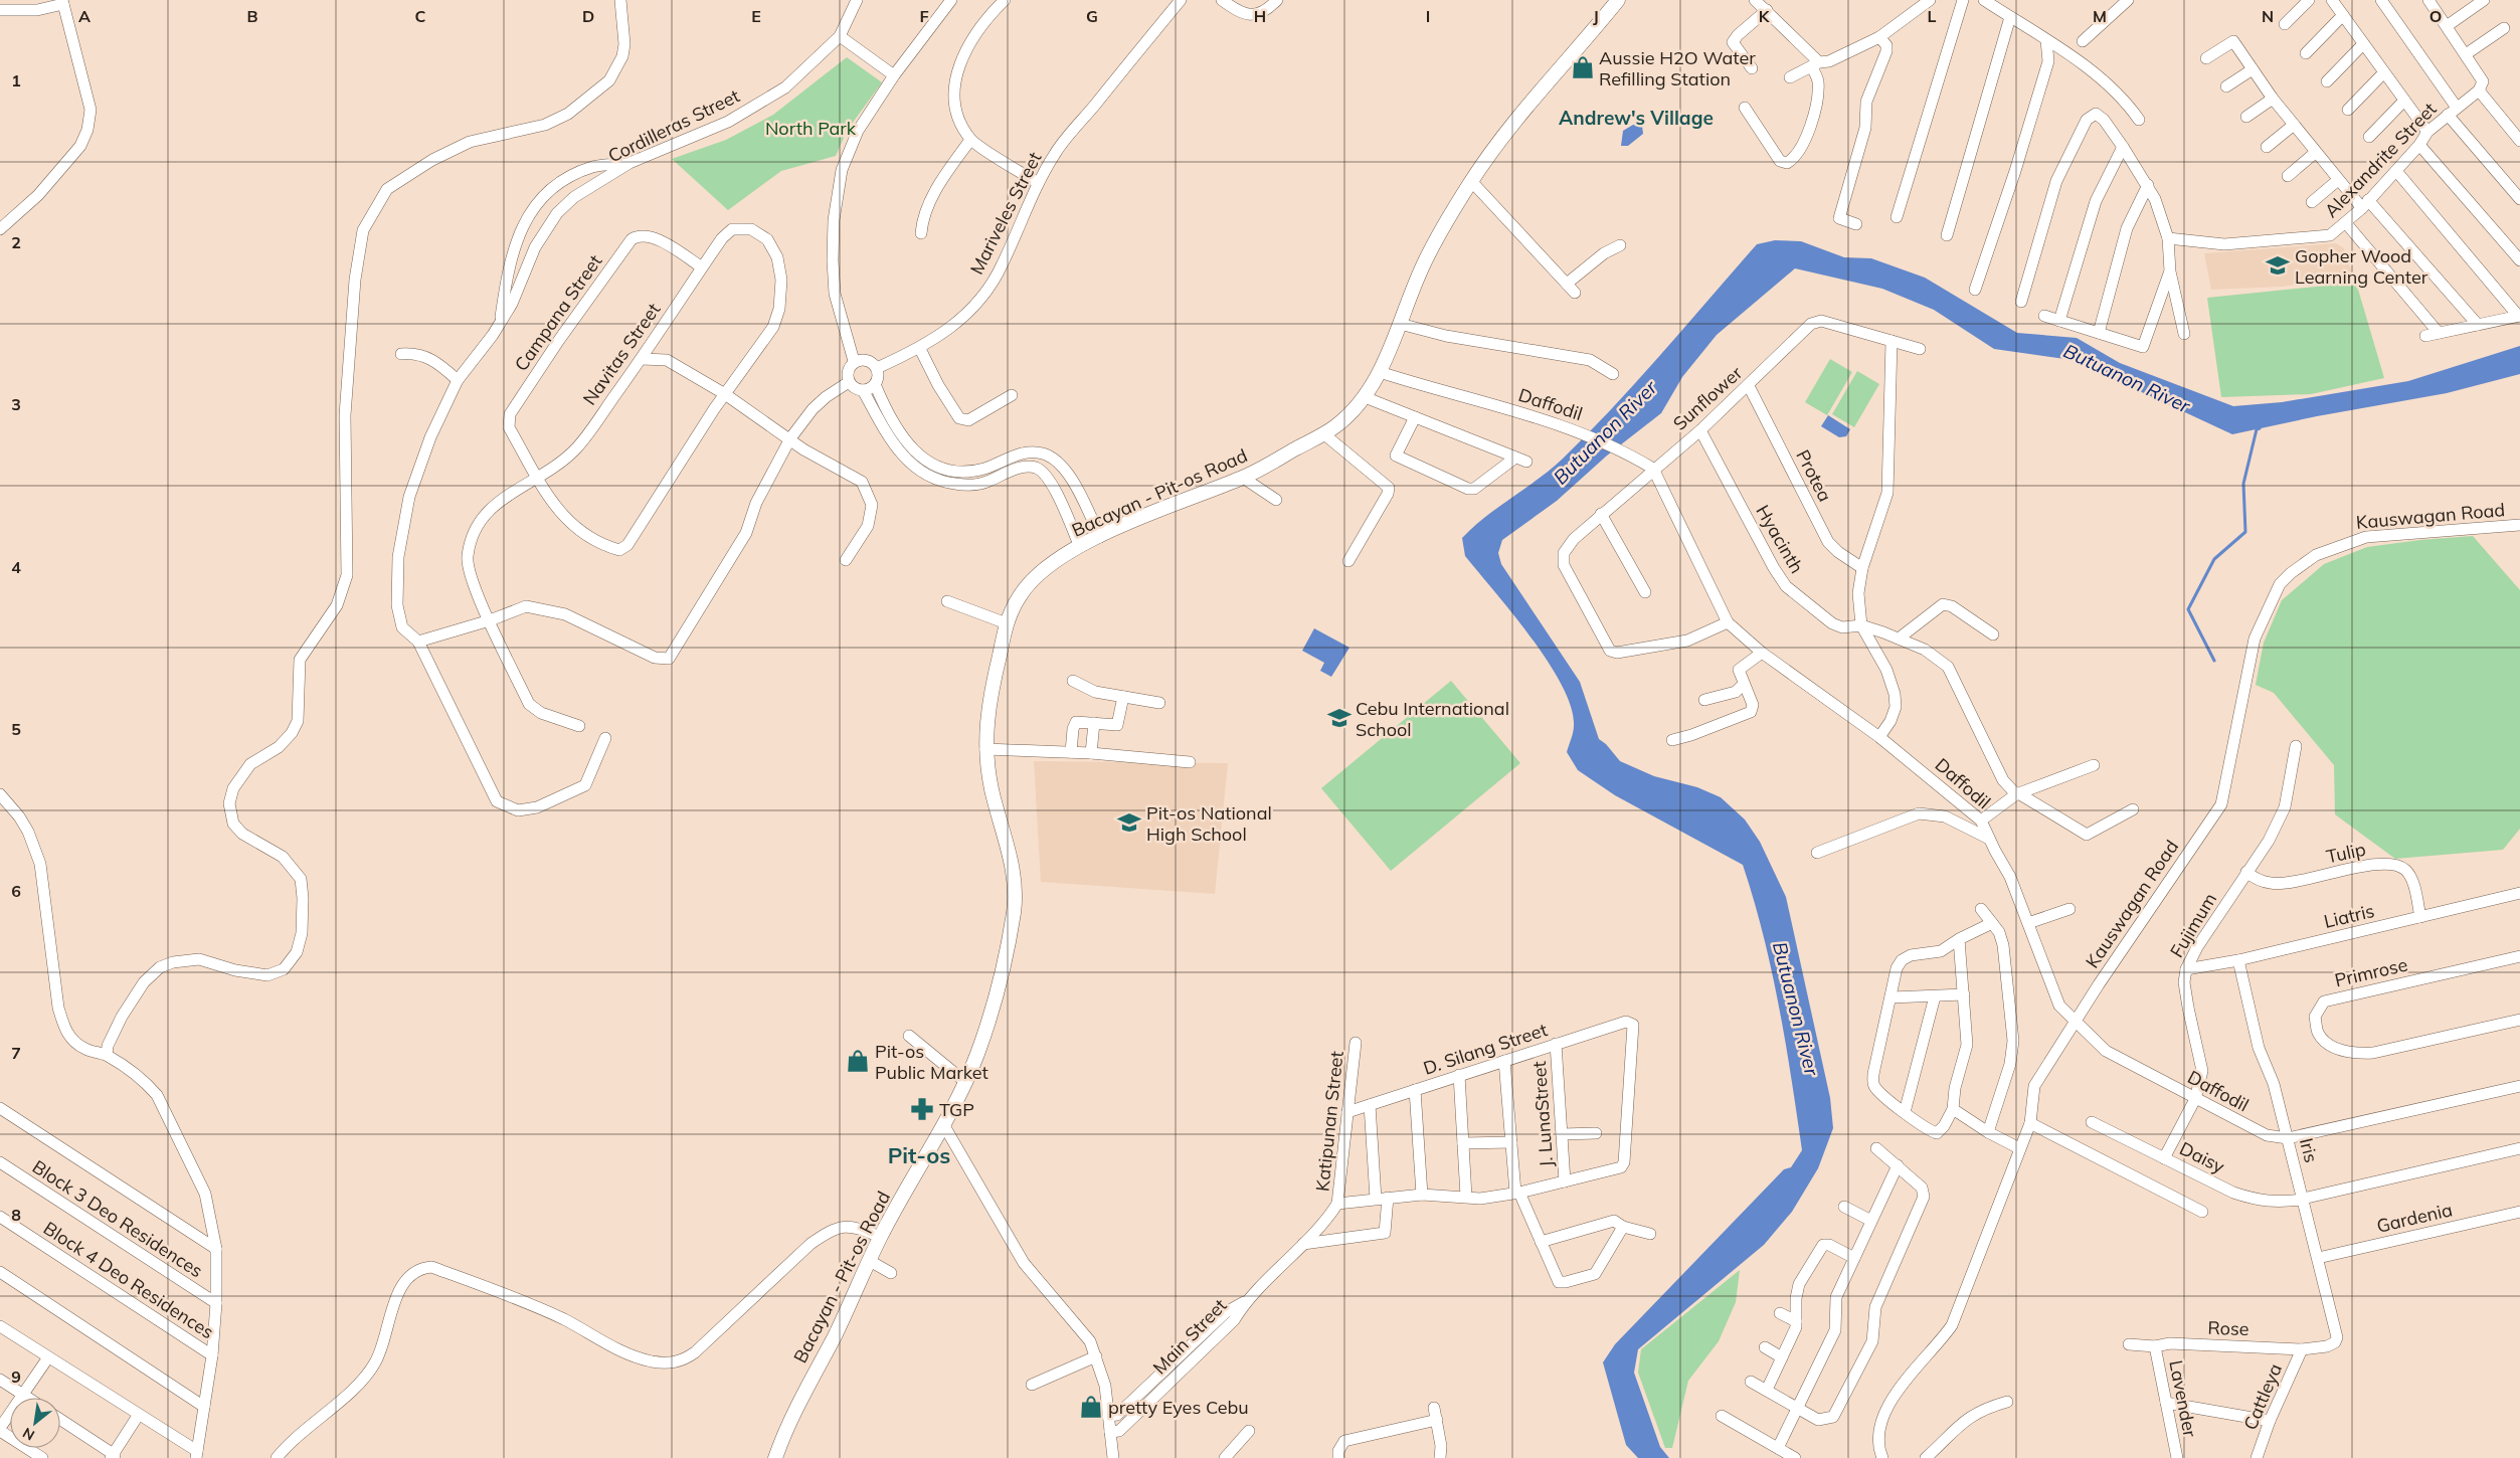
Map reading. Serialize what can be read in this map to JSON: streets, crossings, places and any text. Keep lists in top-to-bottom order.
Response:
{
  "streets": {
    "main road": ["Bacayan - Pit-os Road"],
    "street": [
      "Cordilleras Street",
      "Alexandrite Street",
      "Mariveles Street",
      "Campana Street",
      "Navitas Street",
      "Sunflower",
      "Daffodil",
      "Protea",
      "Kauswagan Road",
      "Hyacinth",
      "Tulip",
      "Liatris",
      "Fujimum",
      "Primrose",
      "D. Silang Street",
      "J. LunaStreet",
      "Katipunan Street",
      "Iris",
      "Daisy",
      "Gardenia",
      "Block 3 Deo Residences",
      "Block 4 Deo Residences",
      "Rose",
      "Main Street",
      "Cattleya",
      "Lavender"
    ]
  },
  "crossings": [
    ["Campana Street", "Navitas Street"],
    ["Sunflower", "Daffodil"],
    ["Sunflower", "Protea"],
    ["Sunflower", "Hyacinth"],
    ["Daffodil", "Bacayan - Pit-os Road"],
    ["Daffodil", "Kauswagan Road"],
    ["Daffodil", "Fujimum"],
    ["Daffodil", "Iris"],
    ["Tulip", "Liatris"],
    ["Tulip", "Fujimum"],
    ["Liatris", "Fujimum"],
    ["Liatris", "Iris"],
    ["Fujimum", "Daisy"],
    ["D. Silang Street", "J. LunaStreet"],
    ["D. Silang Street", "Katipunan Street"],
    ["Katipunan Street", "Main Street"],
    ["Iris", "Daisy"],
    ["Iris", "Gardenia"],
    ["Iris", "Rose"],
    ["Rose", "Cattleya"],
    ["Rose", "Lavender"]
  ],
  "districts": ["Andrew's Village", "Pit-os"],
  "water": ["Butuanon River"],
  "parks": ["North Park"],
  "places": {
    "shop": ["Aussie H2O Water Refilling Station", "Pit-os Public Market", "pretty Eyes Cebu"],
    "school or university": ["Gopher Wood Learning Center", "Cebu International School", "Pit-os National High School"],
    "pharmacy": ["TGP"]
  },
  "north": "bottom left",
  "grid": {
    "columns": [
      "A",
      "B",
      "C",
      "D",
      "E",
      "F",
      "G",
      "H",
      "I",
      "J",
      "K",
      "L",
      "M",
      "N",
      "O"
    ],
    "rows": [
      "1",
      "2",
      "3",
      "4",
      "5",
      "6",
      "7",
      "8",
      "9"
    ]
  }
}
